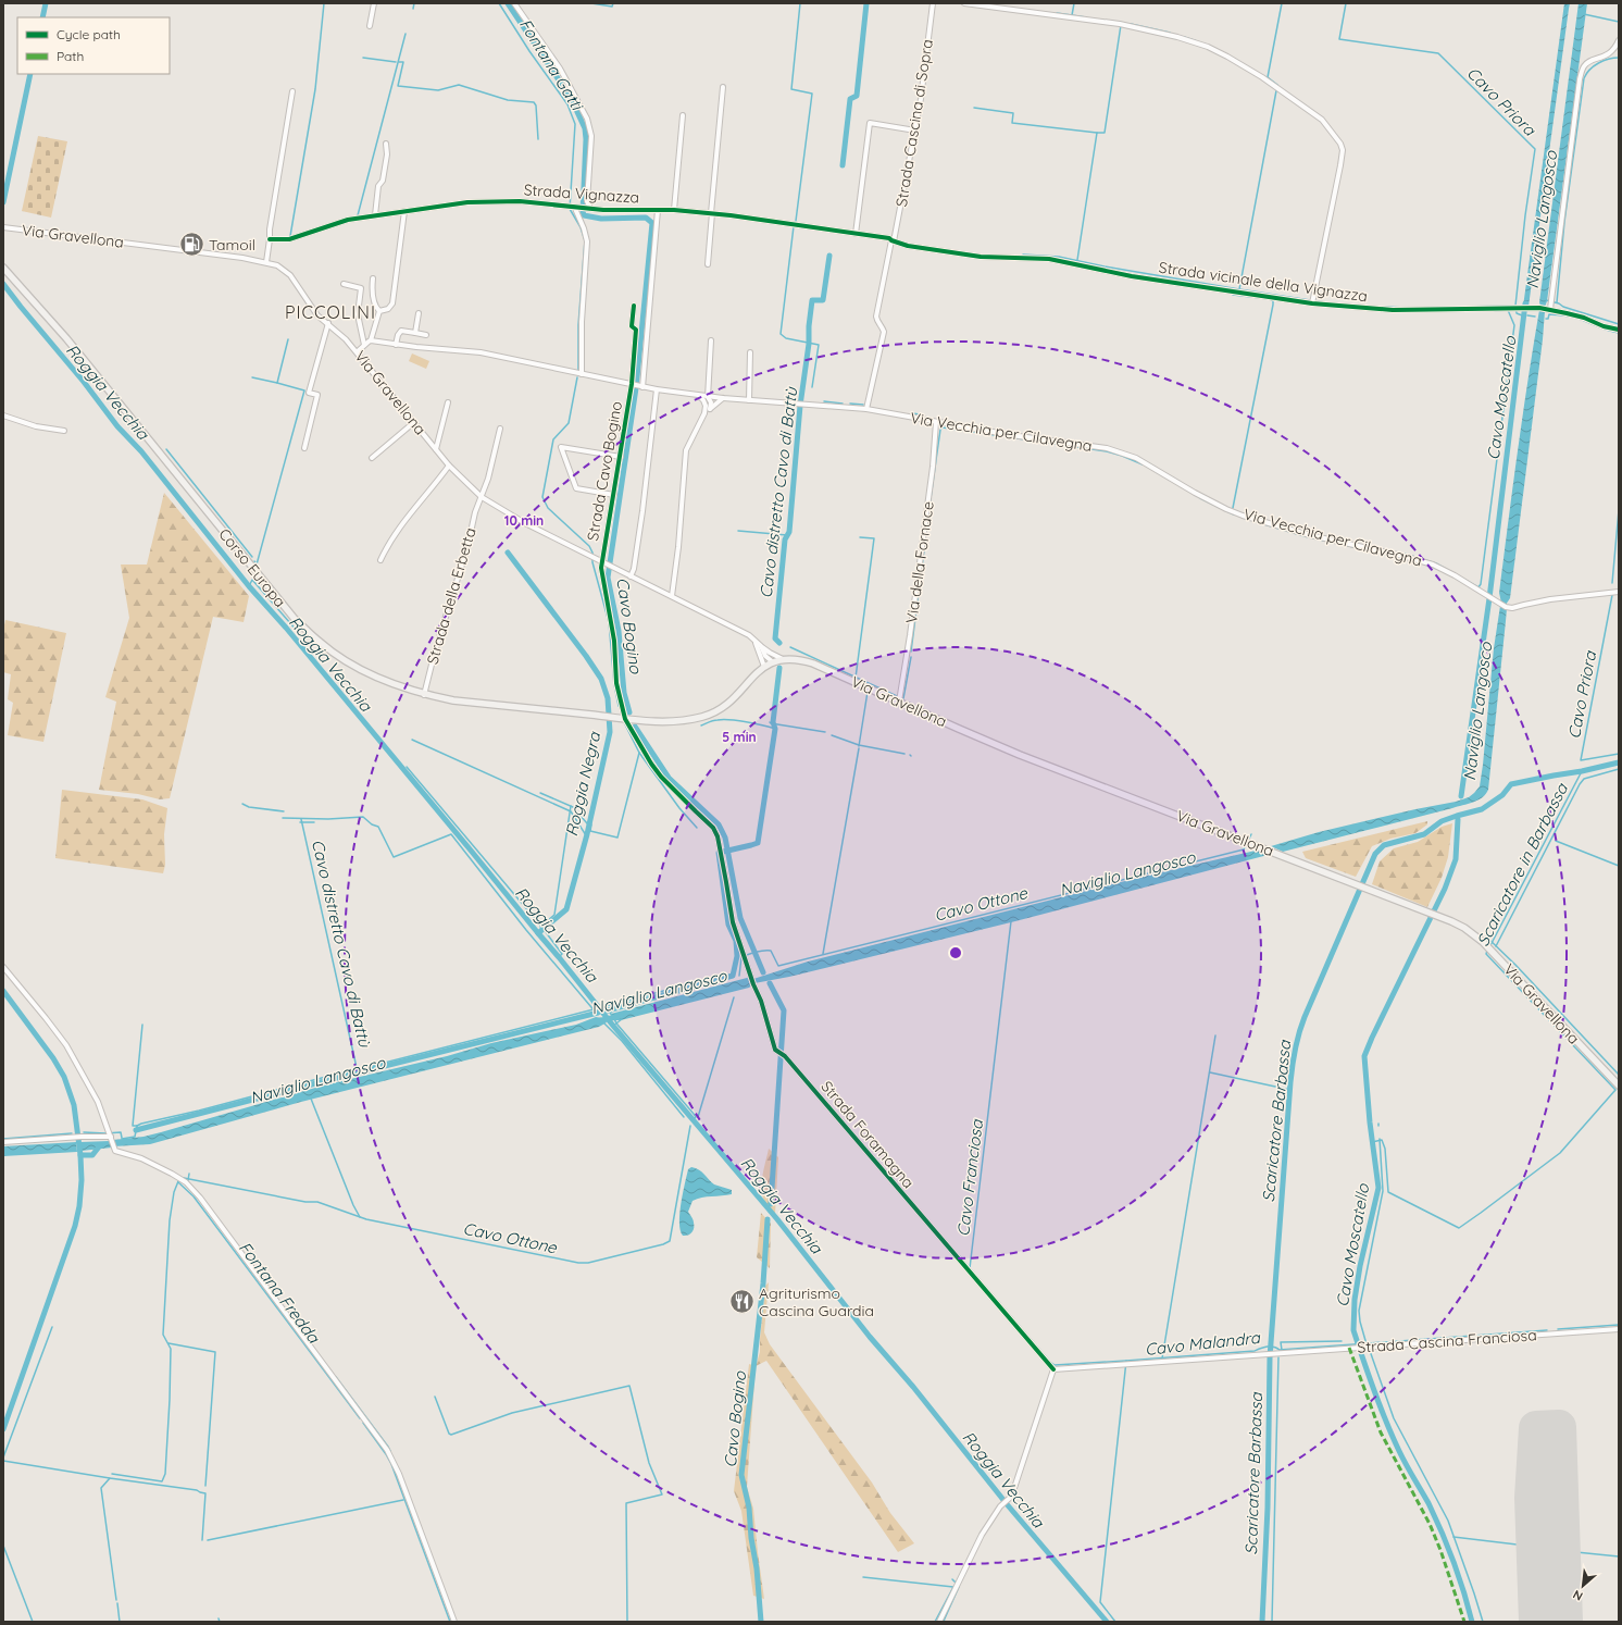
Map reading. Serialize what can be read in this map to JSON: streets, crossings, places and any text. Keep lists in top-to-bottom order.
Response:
{
  "streets": {
    "main road": ["Via Gravellona", "Corso Europa"],
    "street": [
      "Strada Cascina di Sopra",
      "Strada Vignazza",
      "Strada vicinale della Vignazza",
      "Via Vecchia per Cilavegna",
      "Strada Cavo Bogino",
      "Via della Fornace",
      "Strada della Erbetta",
      "Strada Foramagna",
      "Strada Cascina Franciosa"
    ]
  },
  "crossings": [
    ["Strada Cascina di Sopra", "Strada vicinale della Vignazza"],
    ["Strada Cascina di Sopra", "Via Vecchia per Cilavegna"],
    ["Strada Vignazza", "Strada vicinale della Vignazza"],
    ["Via Gravellona", "Strada Cavo Bogino"],
    ["Via Gravellona", "Via della Fornace"],
    ["Via Gravellona", "Corso Europa"],
    ["Via Gravellona", "Strada della Erbetta"],
    ["Via Vecchia per Cilavegna", "Strada Cavo Bogino"],
    ["Via Vecchia per Cilavegna", "Via della Fornace"],
    ["Corso Europa", "Strada della Erbetta"],
    ["Corso Europa", "Strada Foramagna"],
    ["Strada Foramagna", "Strada Cascina Franciosa"]
  ],
  "districts": ["PICCOLINI"],
  "water": [
    "Fontana Gatti",
    "Cavo Priora",
    "Naviglio Langosco",
    "Roggia Vecchia",
    "Cavo Moscatello",
    "Cavo distretto Cavo di Battù",
    "Cavo Bogino",
    "Roggia Negra",
    "Scaricatore in Barbassa",
    "Cavo Ottone",
    "Scaricatore Barbassa",
    "Cavo Franciosa",
    "Fontana Fredda",
    "Cavo Malandra"
  ],
  "places": {
    "fuel station": ["Tamoil"],
    "restaurant": ["Agriturismo Cascina Guardia"]
  },
  "legend": ["Cycle path", "Path"],
  "north": "bottom left",
  "rings": ["10 min", "5 min"]
}
